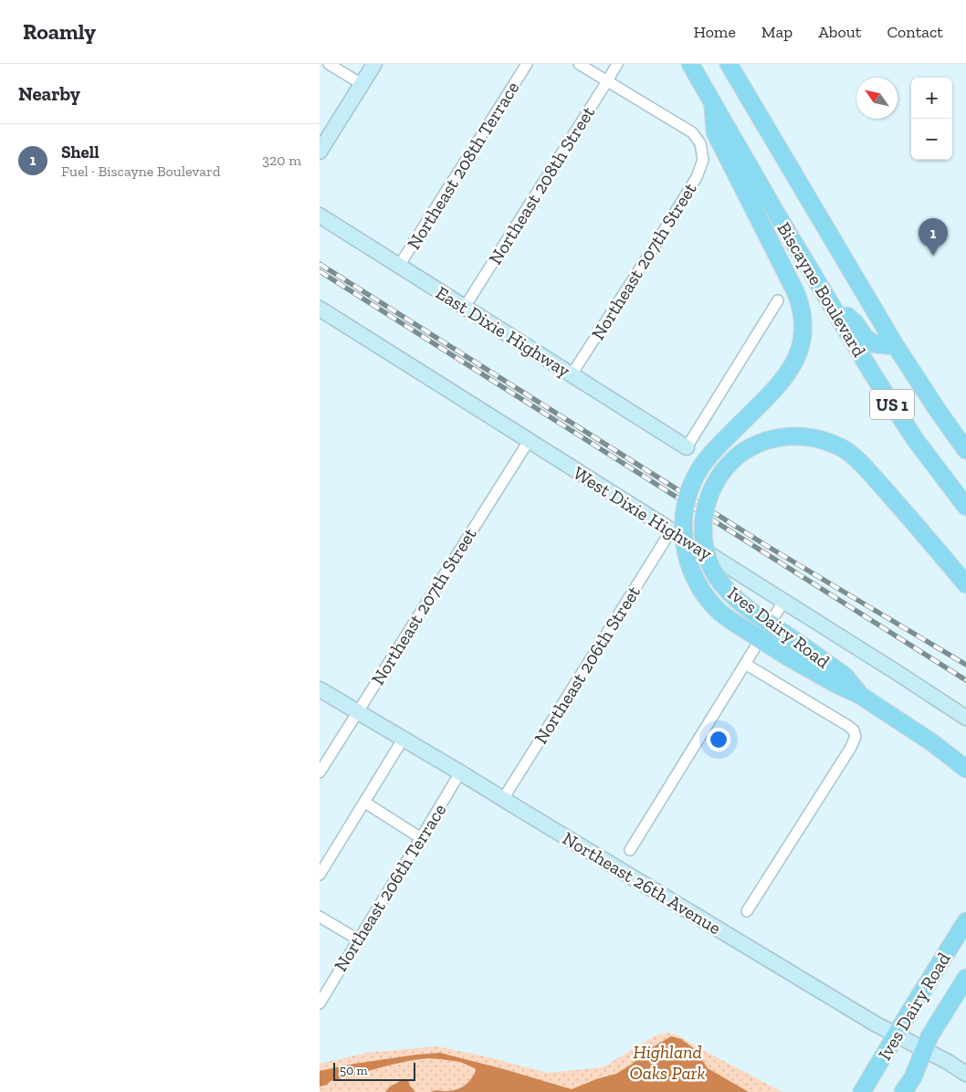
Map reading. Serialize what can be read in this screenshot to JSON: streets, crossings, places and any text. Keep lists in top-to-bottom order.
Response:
{
  "streets": {
    "main road": ["Biscayne Boulevard", "US 1", "Ives Dairy Road"],
    "street": [
      "Northeast 208th Terrace",
      "Northeast 208th Street",
      "Northeast 207th Street",
      "East Dixie Highway",
      "West Dixie Highway",
      "Northeast 206th Street",
      "Northeast 26th Avenue",
      "Northeast 206th Terrace"
    ]
  },
  "crossings": [
    ["Northeast 208th Terrace", "East Dixie Highway"],
    ["Northeast 208th Street", "Northeast 207th Street"],
    ["Northeast 208th Street", "East Dixie Highway"],
    ["Northeast 207th Street", "East Dixie Highway"],
    ["Northeast 207th Street", "West Dixie Highway"],
    ["Northeast 207th Street", "Northeast 26th Avenue"],
    ["West Dixie Highway", "Northeast 206th Street"],
    ["Ives Dairy Road", "Northeast 26th Avenue"],
    ["Northeast 206th Street", "Northeast 26th Avenue"],
    ["Northeast 26th Avenue", "Northeast 206th Terrace"]
  ],
  "parks": ["Highland Oaks Park"],
  "scale_bar": "50 m",
  "north": "top left",
  "page": {
    "header": "Roamly",
    "nav": [
      "Home",
      "Map",
      "About",
      "Contact"
    ],
    "heading": "Nearby",
    "map_buttons": ["+", "−"],
    "list": [
      {
        "mark": "1",
        "name": "Shell",
        "note": "Fuel · Biscayne Boulevard",
        "value": "320 m"
      }
    ],
    "pins": "1",
    "scale": "50 m"
  }
}
